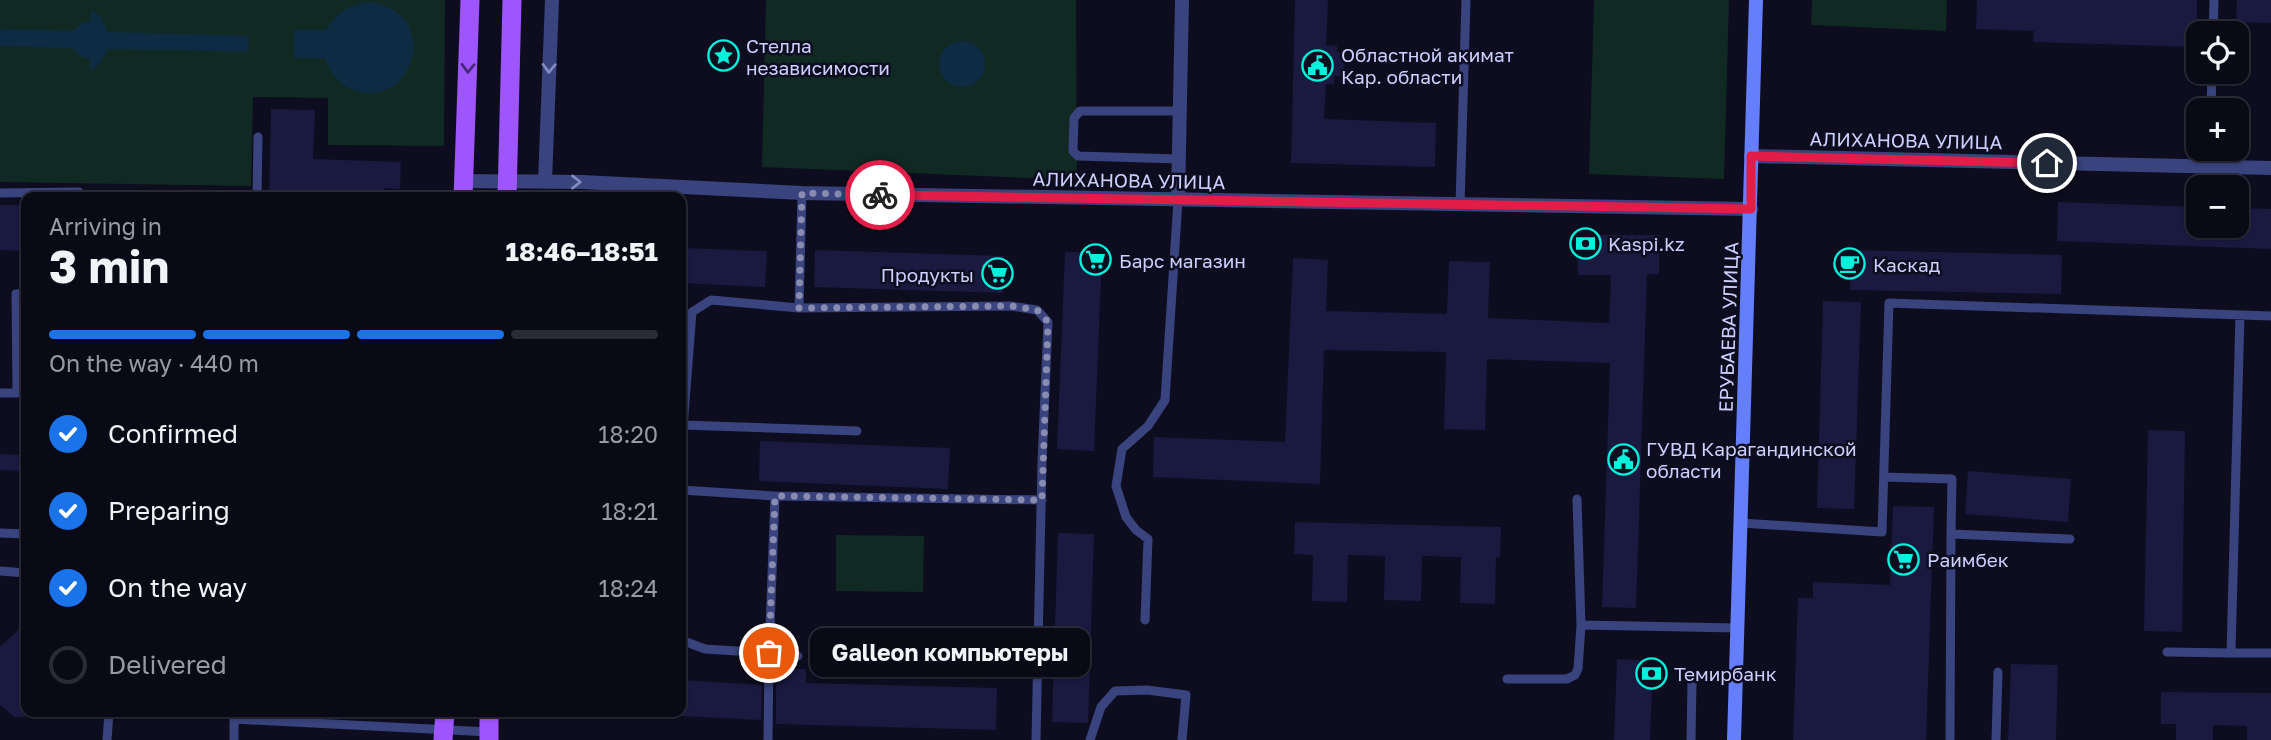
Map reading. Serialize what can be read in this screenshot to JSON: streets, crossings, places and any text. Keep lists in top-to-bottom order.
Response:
{
  "streets": {
    "main road": ["ЕРУБАЕВА УЛИЦА"],
    "street": ["АЛИХАНОВА УЛИЦА"]
  },
  "crossings": [
    ["АЛИХАНОВА УЛИЦА", "ЕРУБАЕВА УЛИЦА"]
  ],
  "places": {
    "place": ["Стелла независимости"],
    "public building": ["Областной акимат Кар. области", "ГУВД Карагандинской области"],
    "bank": ["Kaspi.kz", "Темирбанк"],
    "supermarket": ["Барс магазин", "Продукты", "Раимбек"],
    "cafe": ["Каскад"],
    "other": ["Galleon компьютеры"]
  },
  "page": {
    "map_buttons": ["+", "−"],
    "heading": ["3 min", "Arriving in", "18:46–18:51"],
    "bar": "On the way · 440 m",
    "list": [
      ["Confirmed", "18:20"],
      ["Preparing", "18:21"],
      ["On the way", "18:24"],
      "Delivered"
    ],
    "bubble": "Galleon компьютеры"
  }
}
